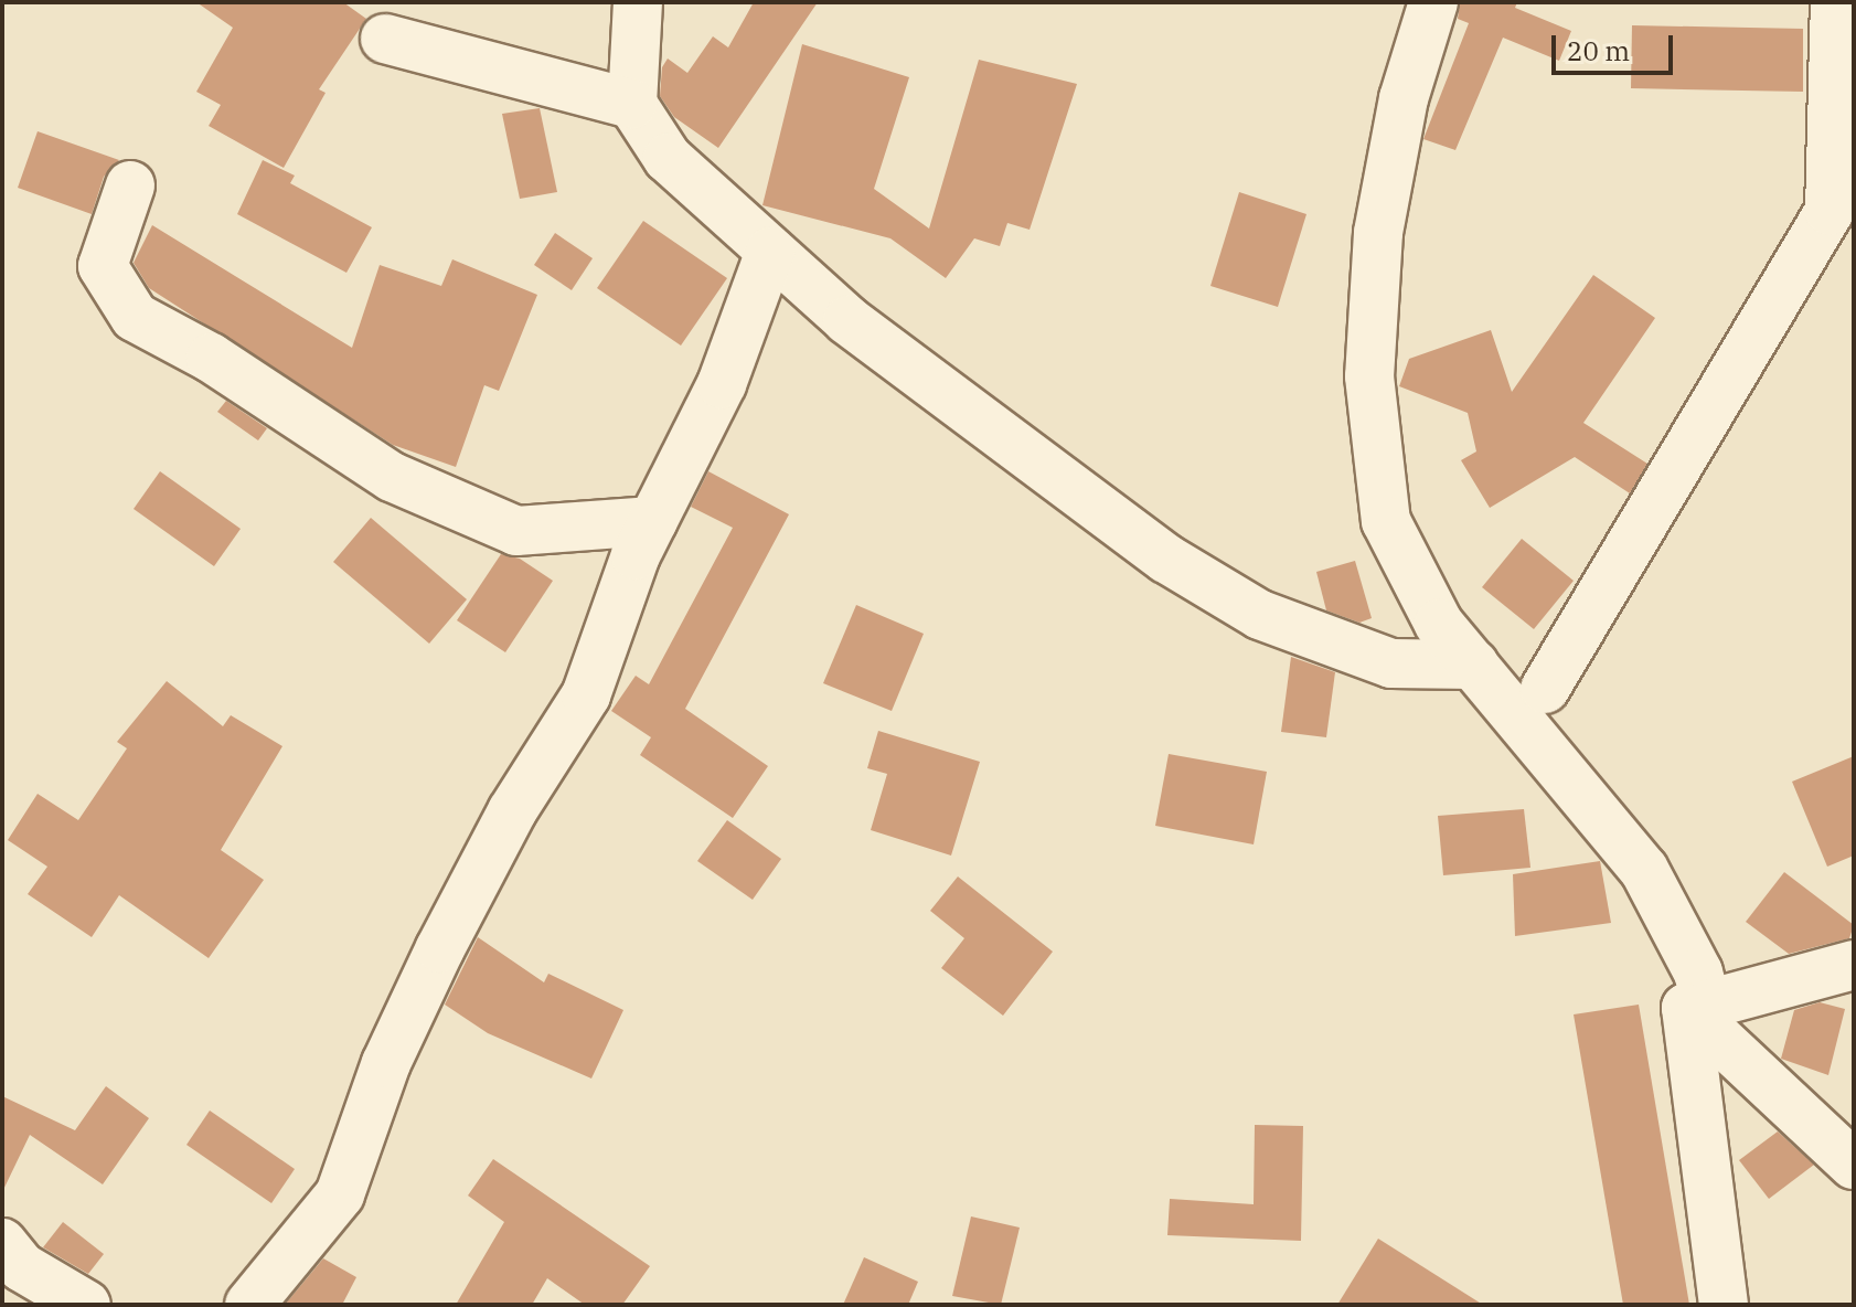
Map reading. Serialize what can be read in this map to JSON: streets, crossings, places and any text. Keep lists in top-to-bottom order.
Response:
{
  "scale_bar": "20 m"
}
